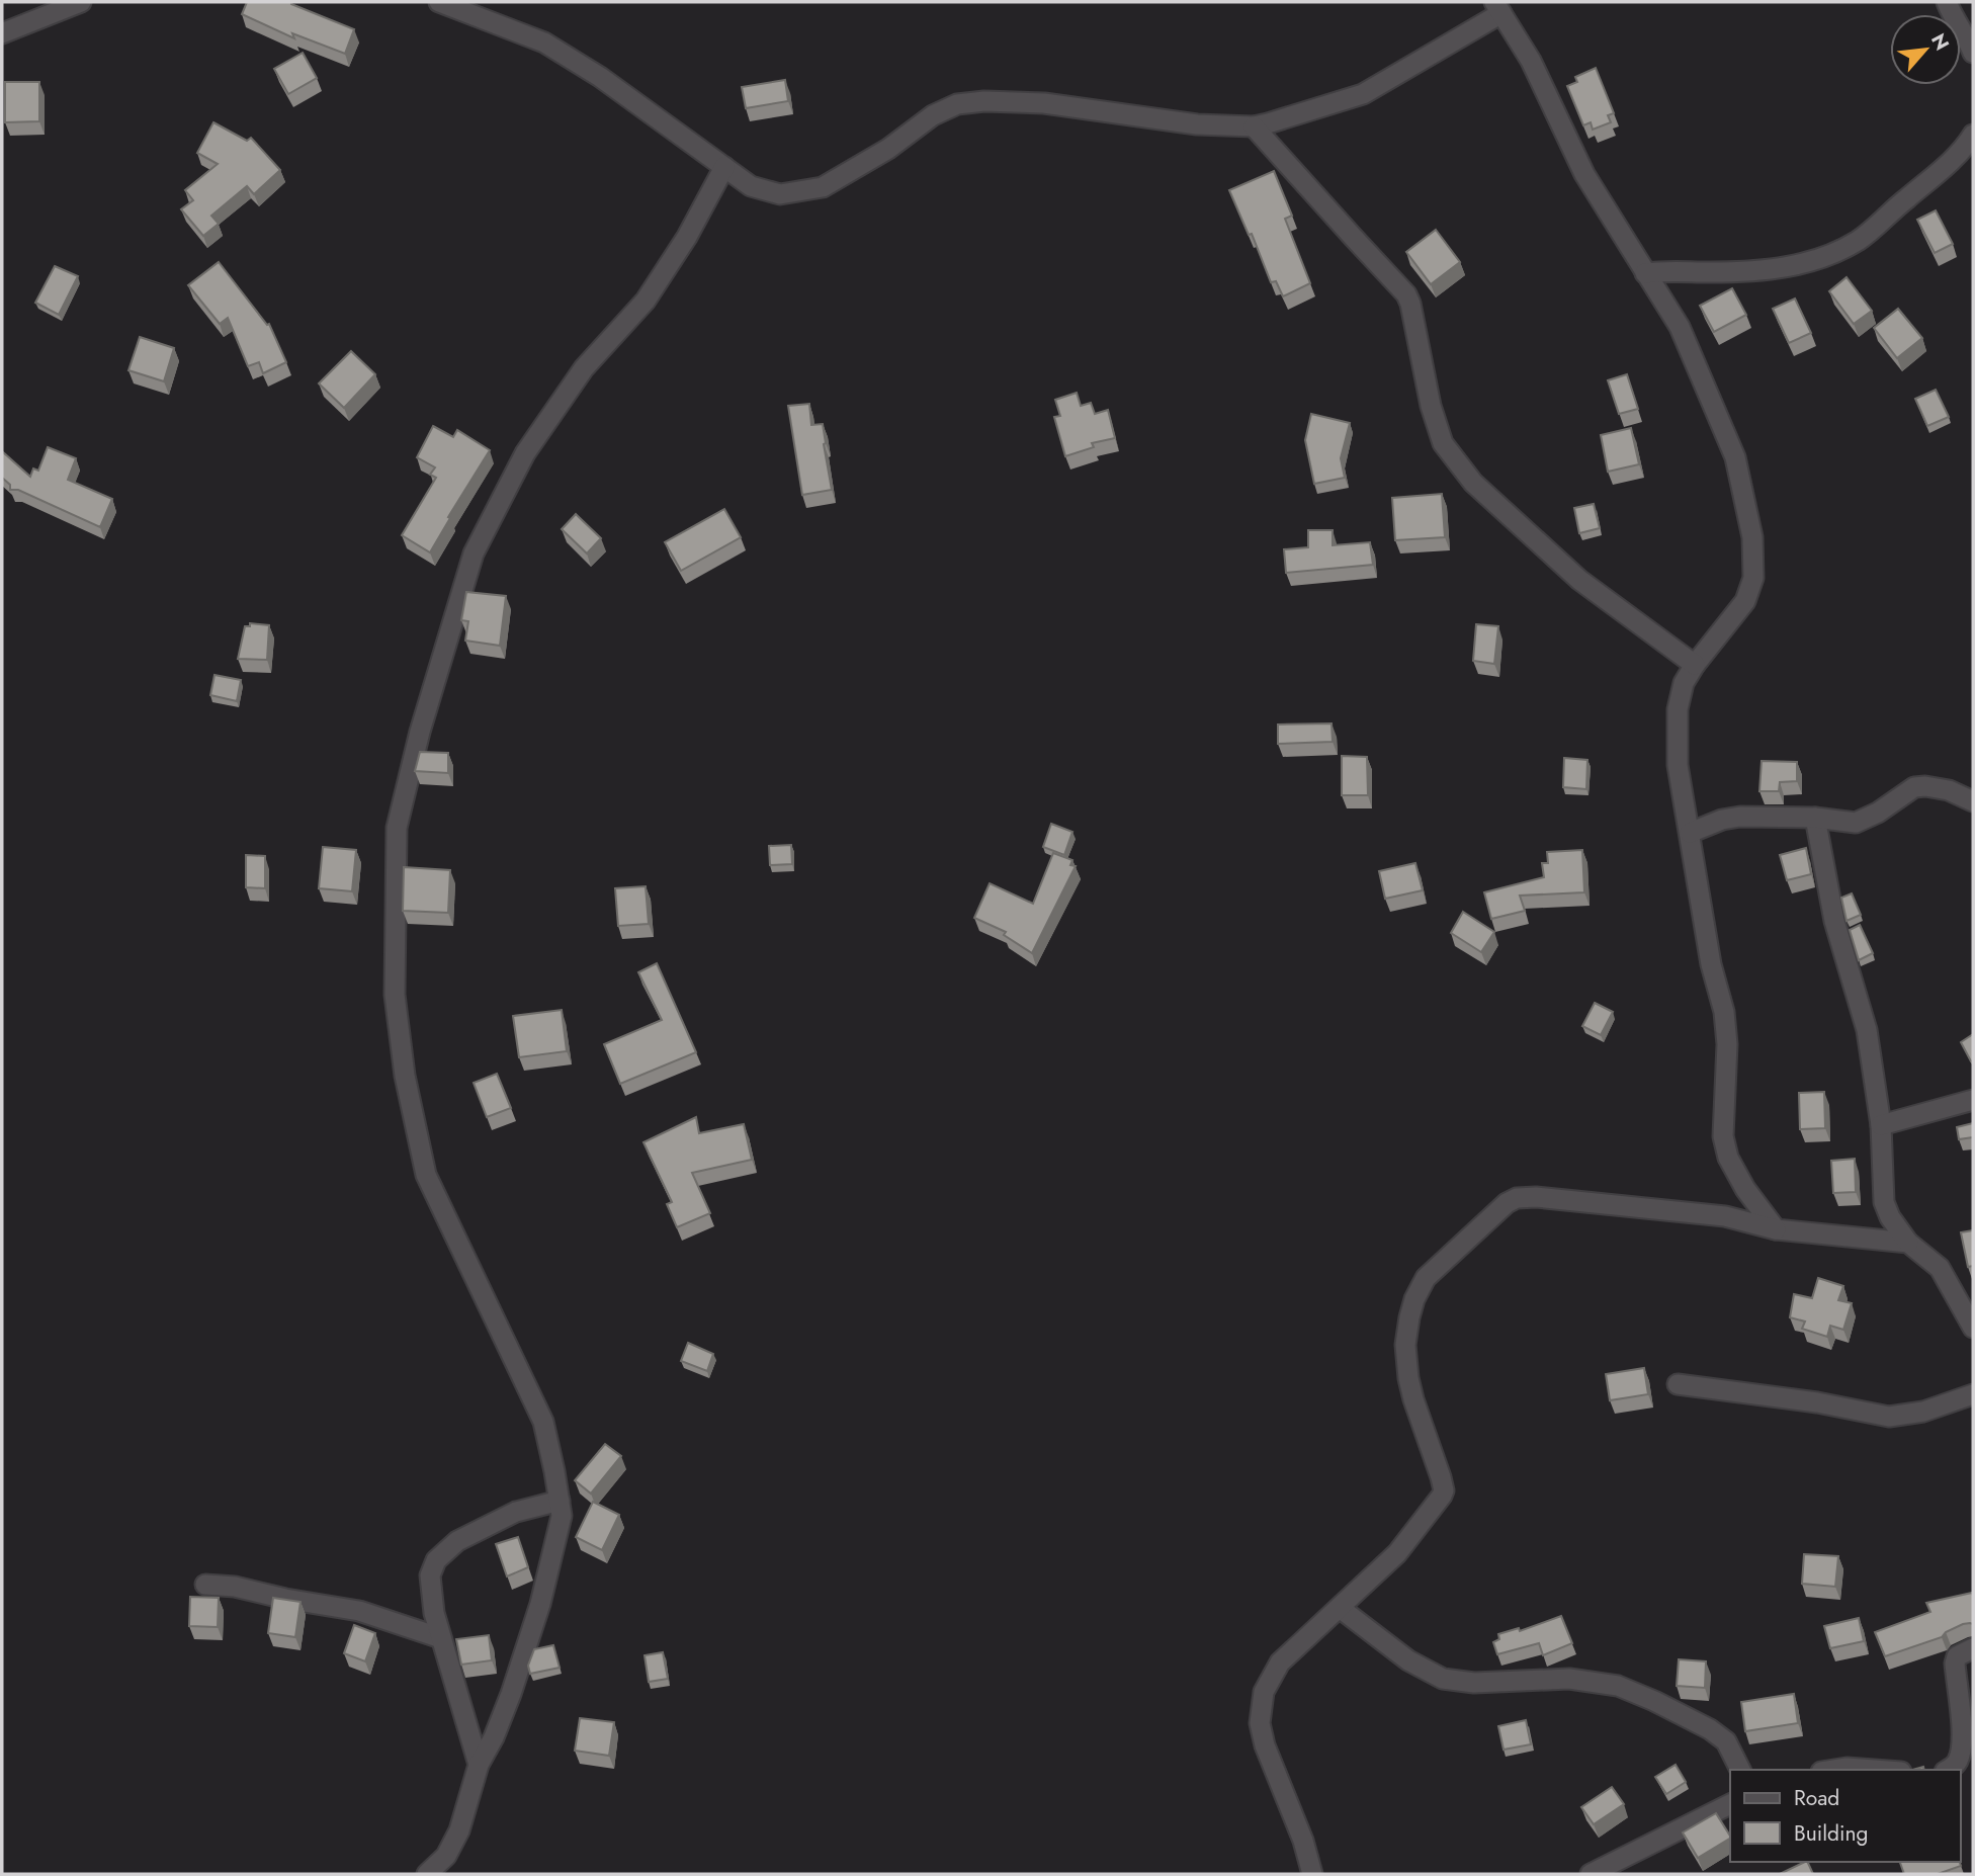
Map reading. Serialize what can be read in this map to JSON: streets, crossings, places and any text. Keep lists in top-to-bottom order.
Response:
{
  "legend": ["Road", "Building"],
  "north": "top right"
}
